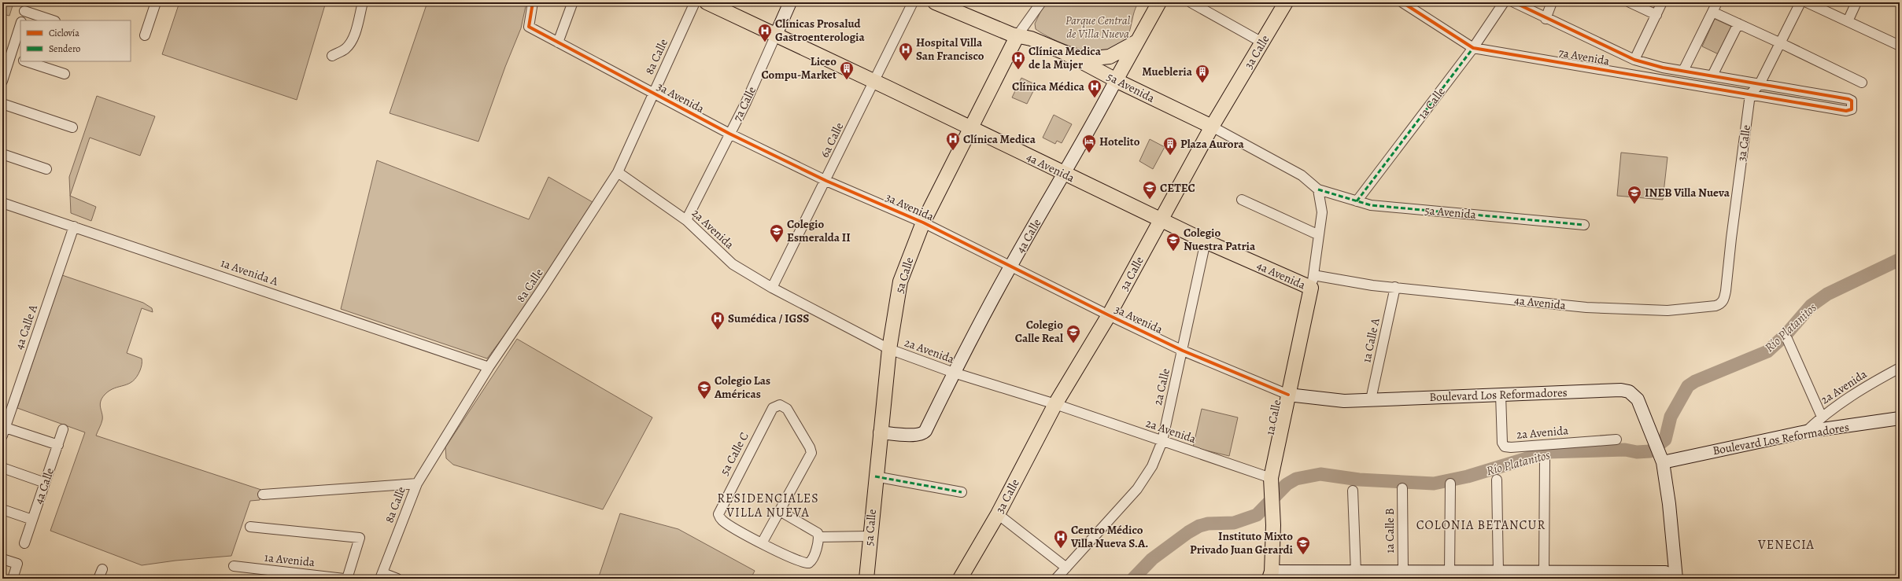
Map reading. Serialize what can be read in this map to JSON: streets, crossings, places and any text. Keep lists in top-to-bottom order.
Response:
{
  "streets": {
    "main road": [
      "3a Calle",
      "5a Avenida",
      "1a Calle",
      "7a Calle",
      "4a Avenida",
      "4a Calle",
      "5a Calle",
      "Boulevard Los Reformadores"
    ],
    "street": [
      "8a Calle",
      "7a Avenida",
      "3a Avenida",
      "6a Calle",
      "2a Avenida",
      "1a Avenida A",
      "4a Calle A",
      "1a Calle A",
      "2a Calle",
      "5a Calle C",
      "1a Calle B",
      "1a Avenida"
    ]
  },
  "crossings": [
    ["3a Calle", "7a Avenida"],
    ["3a Calle", "5a Avenida"],
    ["3a Calle", "3a Avenida"],
    ["3a Calle", "4a Avenida"],
    ["3a Calle", "2a Avenida"],
    ["8a Calle", "3a Avenida"],
    ["8a Calle", "2a Avenida"],
    ["8a Calle", "1a Avenida A"],
    ["7a Avenida", "1a Calle"],
    ["5a Avenida", "1a Calle"],
    ["5a Avenida", "4a Calle"],
    ["5a Avenida", "5a Calle"],
    ["3a Avenida", "1a Calle"],
    ["3a Avenida", "7a Calle"],
    ["3a Avenida", "6a Calle"],
    ["3a Avenida", "4a Calle"],
    ["3a Avenida", "5a Calle"],
    ["3a Avenida", "2a Calle"],
    ["3a Avenida", "Boulevard Los Reformadores"],
    ["1a Calle", "4a Avenida"],
    ["1a Calle", "2a Avenida"],
    ["1a Calle", "Boulevard Los Reformadores"],
    ["7a Calle", "4a Avenida"],
    ["7a Calle", "2a Avenida"],
    ["6a Calle", "4a Avenida"],
    ["6a Calle", "2a Avenida"],
    ["4a Avenida", "4a Calle"],
    ["4a Avenida", "5a Calle"],
    ["4a Avenida", "1a Calle A"],
    ["4a Avenida", "2a Calle"],
    ["2a Avenida", "4a Calle"],
    ["2a Avenida", "5a Calle"],
    ["2a Avenida", "2a Calle"],
    ["2a Avenida", "Boulevard Los Reformadores"],
    ["4a Calle", "5a Calle"],
    ["1a Avenida A", "4a Calle A"],
    ["1a Calle A", "Boulevard Los Reformadores"],
    ["Boulevard Los Reformadores", "1a Calle B"]
  ],
  "districts": ["RESIDENCIALES VILLA NUEVA", "COLONIA BETANCUR", "VENECIA"],
  "water": ["Río Platanitos"],
  "parks": ["Parque Central de Villa Nueva"],
  "places": {
    "hospital": [
      "Clínicas Prosalud Gastroenterologia",
      "Hospital Villa San Francisco",
      "Clínica Medica de la Mujer",
      "Clínica Médica",
      "Clínica Medica",
      "Sumédica / IGSS",
      "Centro Médico Villa Nueva S.A."
    ],
    "building": ["Liceo Compu-Market", "Muebleria", "Plaza Aurora"],
    "hotel": ["Hotelito"],
    "school or university": [
      "CETEC",
      "INEB Villa Nueva",
      "Colegio Esmeralda II",
      "Colegio Nuestra Patria",
      "Colegio Calle Real",
      "Colegio Las Américas",
      "Instituto Mixto Privado Juan Gerardi"
    ]
  },
  "legend": ["Ciclovía", "Sendero"]
}
